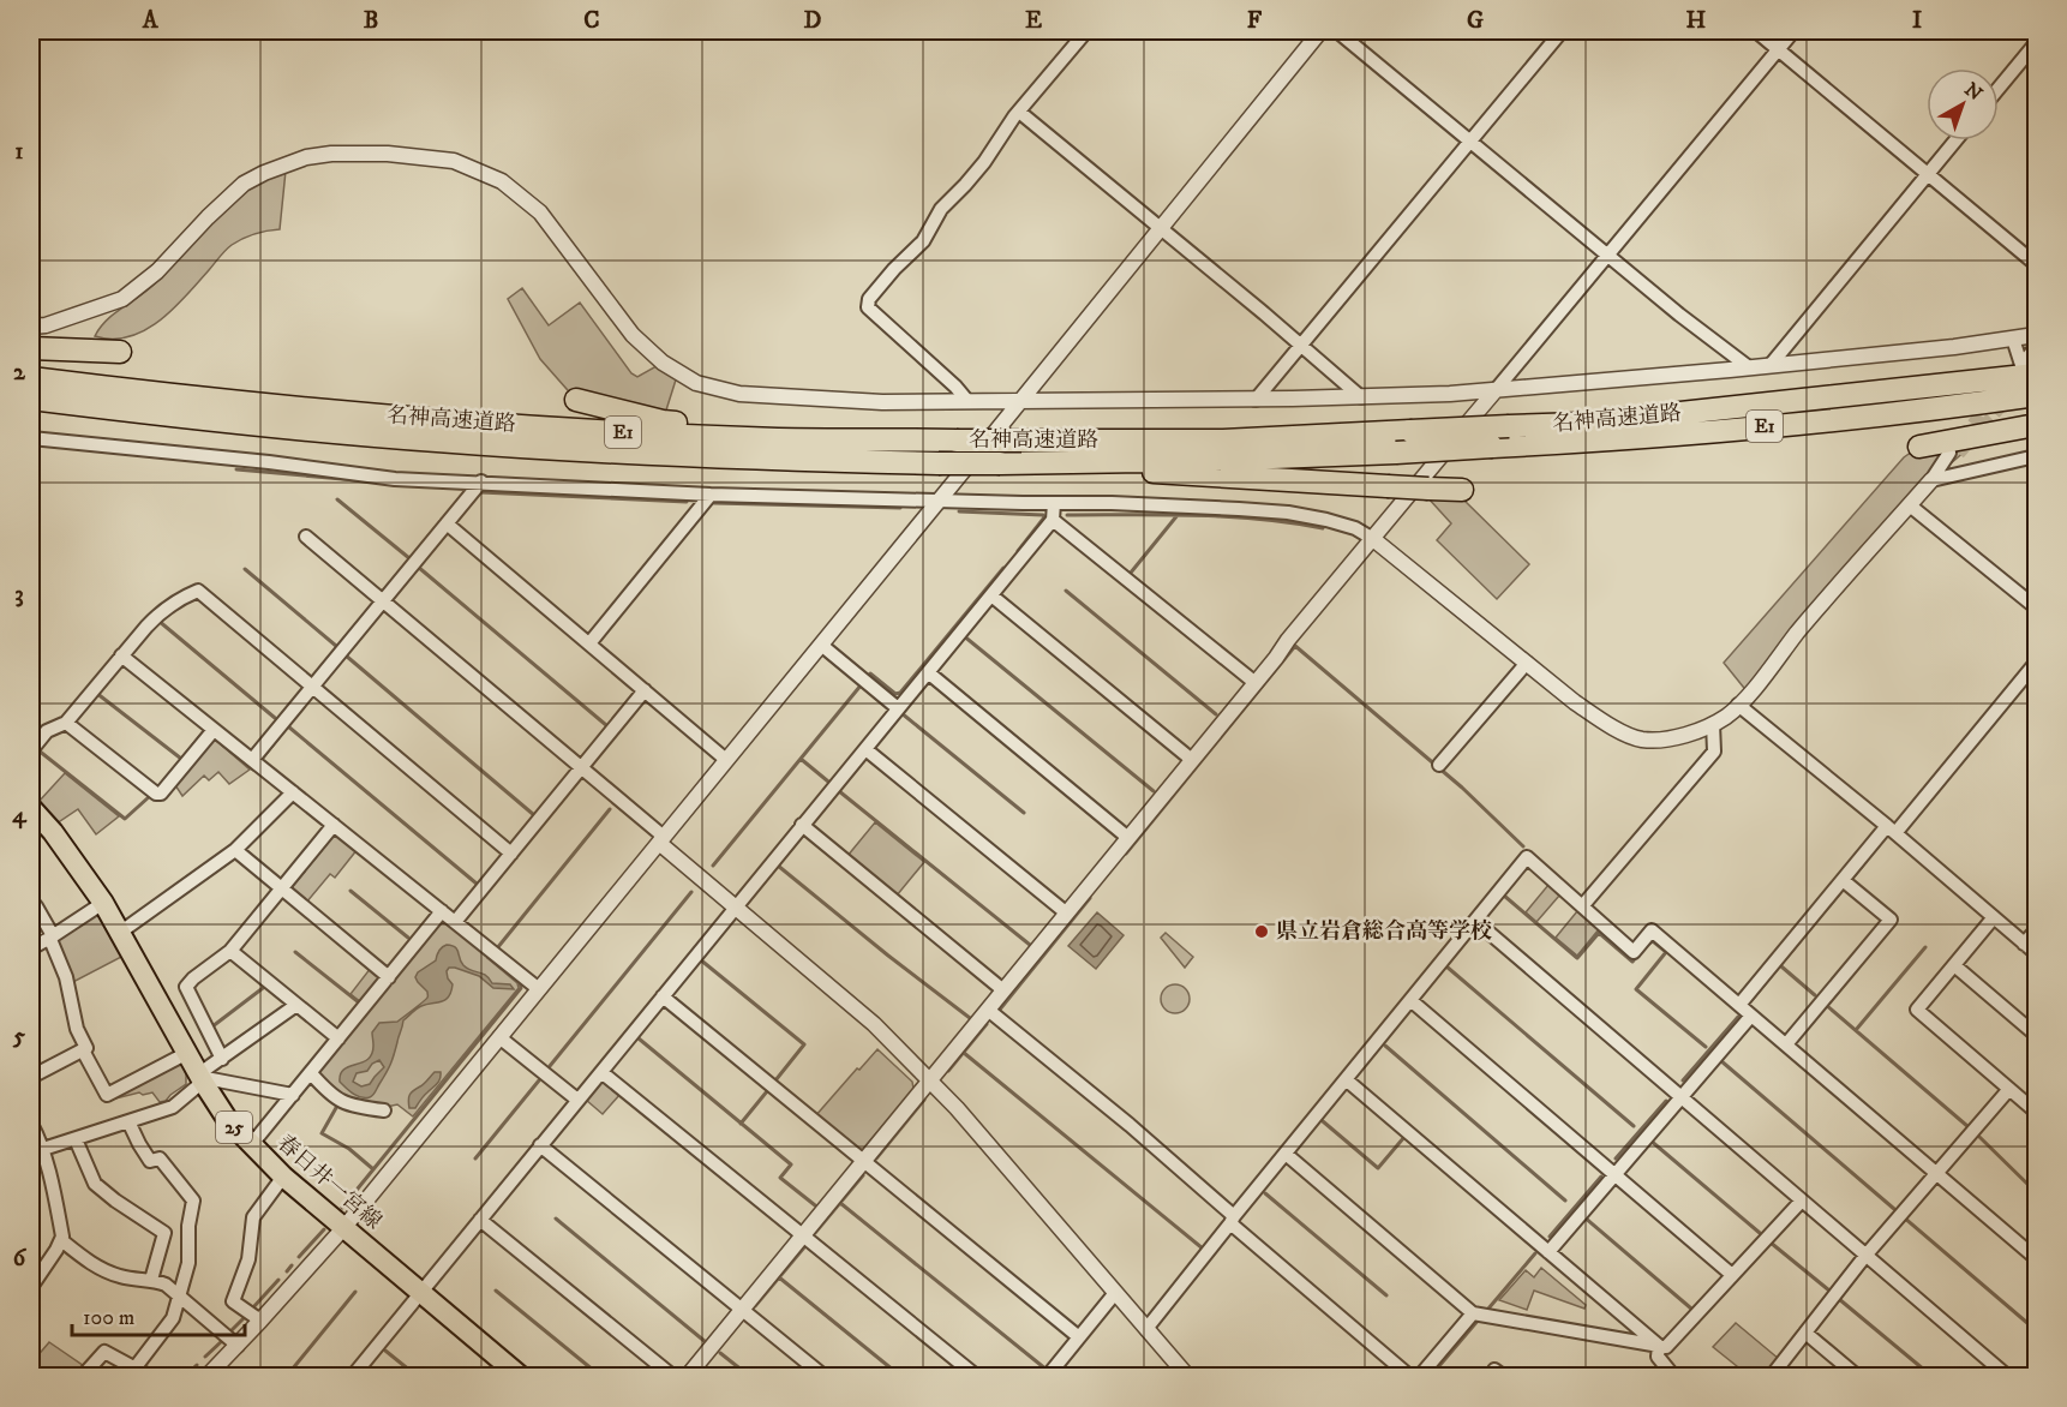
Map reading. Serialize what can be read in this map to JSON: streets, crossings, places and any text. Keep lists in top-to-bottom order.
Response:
{
  "streets": {
    "highway": ["名神高速道路", "E1"],
    "main road": ["25", "春日井一宮線"]
  },
  "places": ["県立岩倉総合高等学校"],
  "scale_bar": "100 m",
  "north": "top right",
  "grid": {
    "columns": [
      "A",
      "B",
      "C",
      "D",
      "E",
      "F",
      "G",
      "H",
      "I"
    ],
    "rows": [
      "1",
      "2",
      "3",
      "4",
      "5",
      "6"
    ]
  }
}
